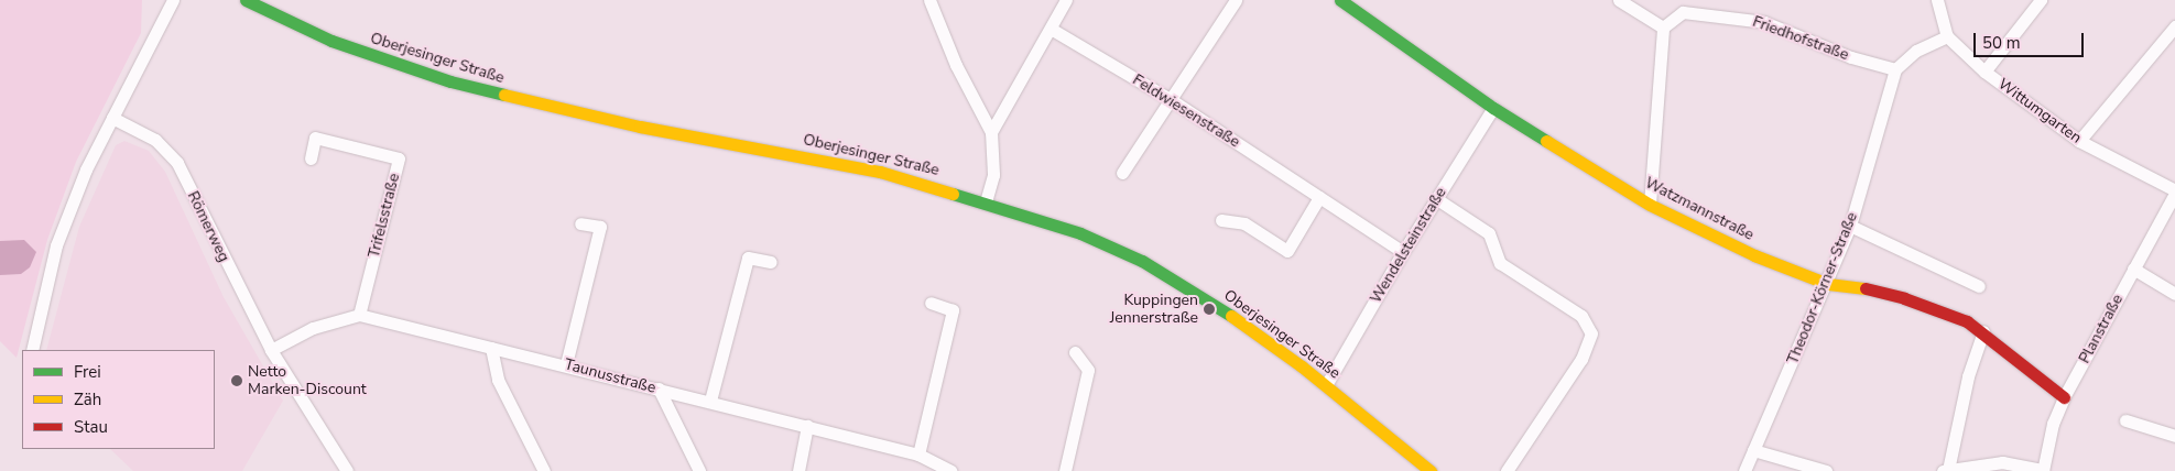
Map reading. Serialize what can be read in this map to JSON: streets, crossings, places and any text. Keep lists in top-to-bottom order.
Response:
{
  "streets": {
    "main road": ["Oberjesinger Straße", "Watzmannstraße"],
    "street": [
      "Friedhofstraße",
      "Feldwiesenstraße",
      "Wittumgarten",
      "Trifelsstraße",
      "Römerweg",
      "Wendelsteinstraße",
      "Theodor-Körner-Straße",
      "Planstraße",
      "Taunusstraße"
    ]
  },
  "crossings": [
    ["Friedhofstraße", "Theodor-Körner-Straße"],
    ["Oberjesinger Straße", "Wendelsteinstraße"],
    ["Feldwiesenstraße", "Wendelsteinstraße"],
    ["Wittumgarten", "Planstraße"],
    ["Watzmannstraße", "Wendelsteinstraße"],
    ["Watzmannstraße", "Theodor-Körner-Straße"],
    ["Watzmannstraße", "Planstraße"],
    ["Trifelsstraße", "Taunusstraße"],
    ["Römerweg", "Taunusstraße"]
  ],
  "places": ["Kuppingen Jennerstraße", "Netto Marken-Discount"],
  "legend": ["Frei", "Zäh", "Stau"],
  "scale_bar": "50 m"
}
